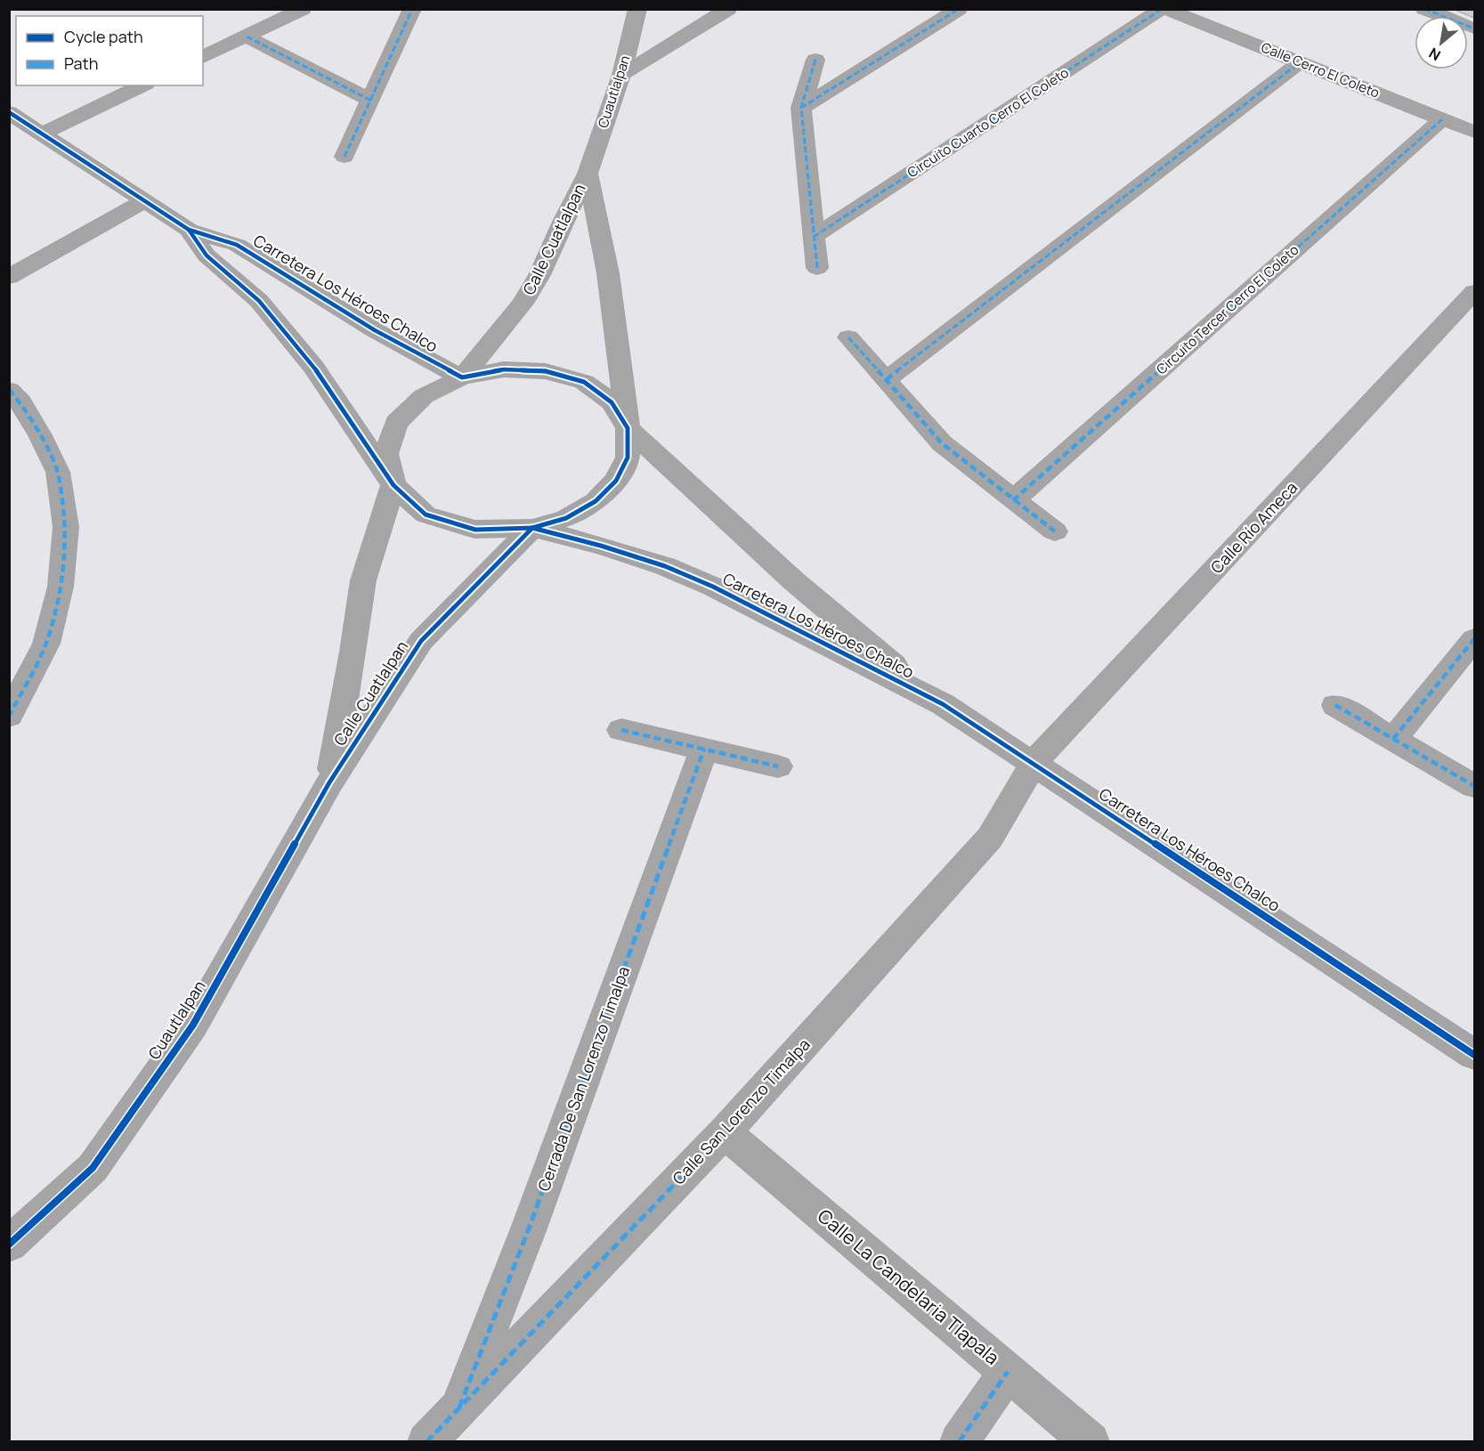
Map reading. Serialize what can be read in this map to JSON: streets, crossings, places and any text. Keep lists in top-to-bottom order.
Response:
{
  "streets": {
    "street": [
      "Calle Cerro El Coleto",
      "Cuautlalpan",
      "Circuito Cuarto Cerro El Coleto",
      "Calle Cuatlalpan",
      "Carretera Los Héroes Chalco",
      "Circuito Tercer Cerro El Coleto",
      "Calle Río Ameca",
      "Cerrada De San Lorenzo Timalpa",
      "Calle San Lorenzo Timalpa",
      "Calle La Candelaria Tlapala"
    ]
  },
  "crossings": [
    ["Calle Cerro El Coleto", "Circuito Cuarto Cerro El Coleto"],
    ["Calle Cerro El Coleto", "Circuito Tercer Cerro El Coleto"],
    ["Cuautlalpan", "Calle Cuatlalpan"],
    ["Calle Cuatlalpan", "Carretera Los Héroes Chalco"],
    ["Carretera Los Héroes Chalco", "Calle Río Ameca"],
    ["Carretera Los Héroes Chalco", "Calle San Lorenzo Timalpa"],
    ["Calle Río Ameca", "Calle San Lorenzo Timalpa"],
    ["Cerrada De San Lorenzo Timalpa", "Calle San Lorenzo Timalpa"],
    ["Calle San Lorenzo Timalpa", "Calle La Candelaria Tlapala"]
  ],
  "legend": ["Cycle path", "Path"],
  "north": "bottom left"
}
